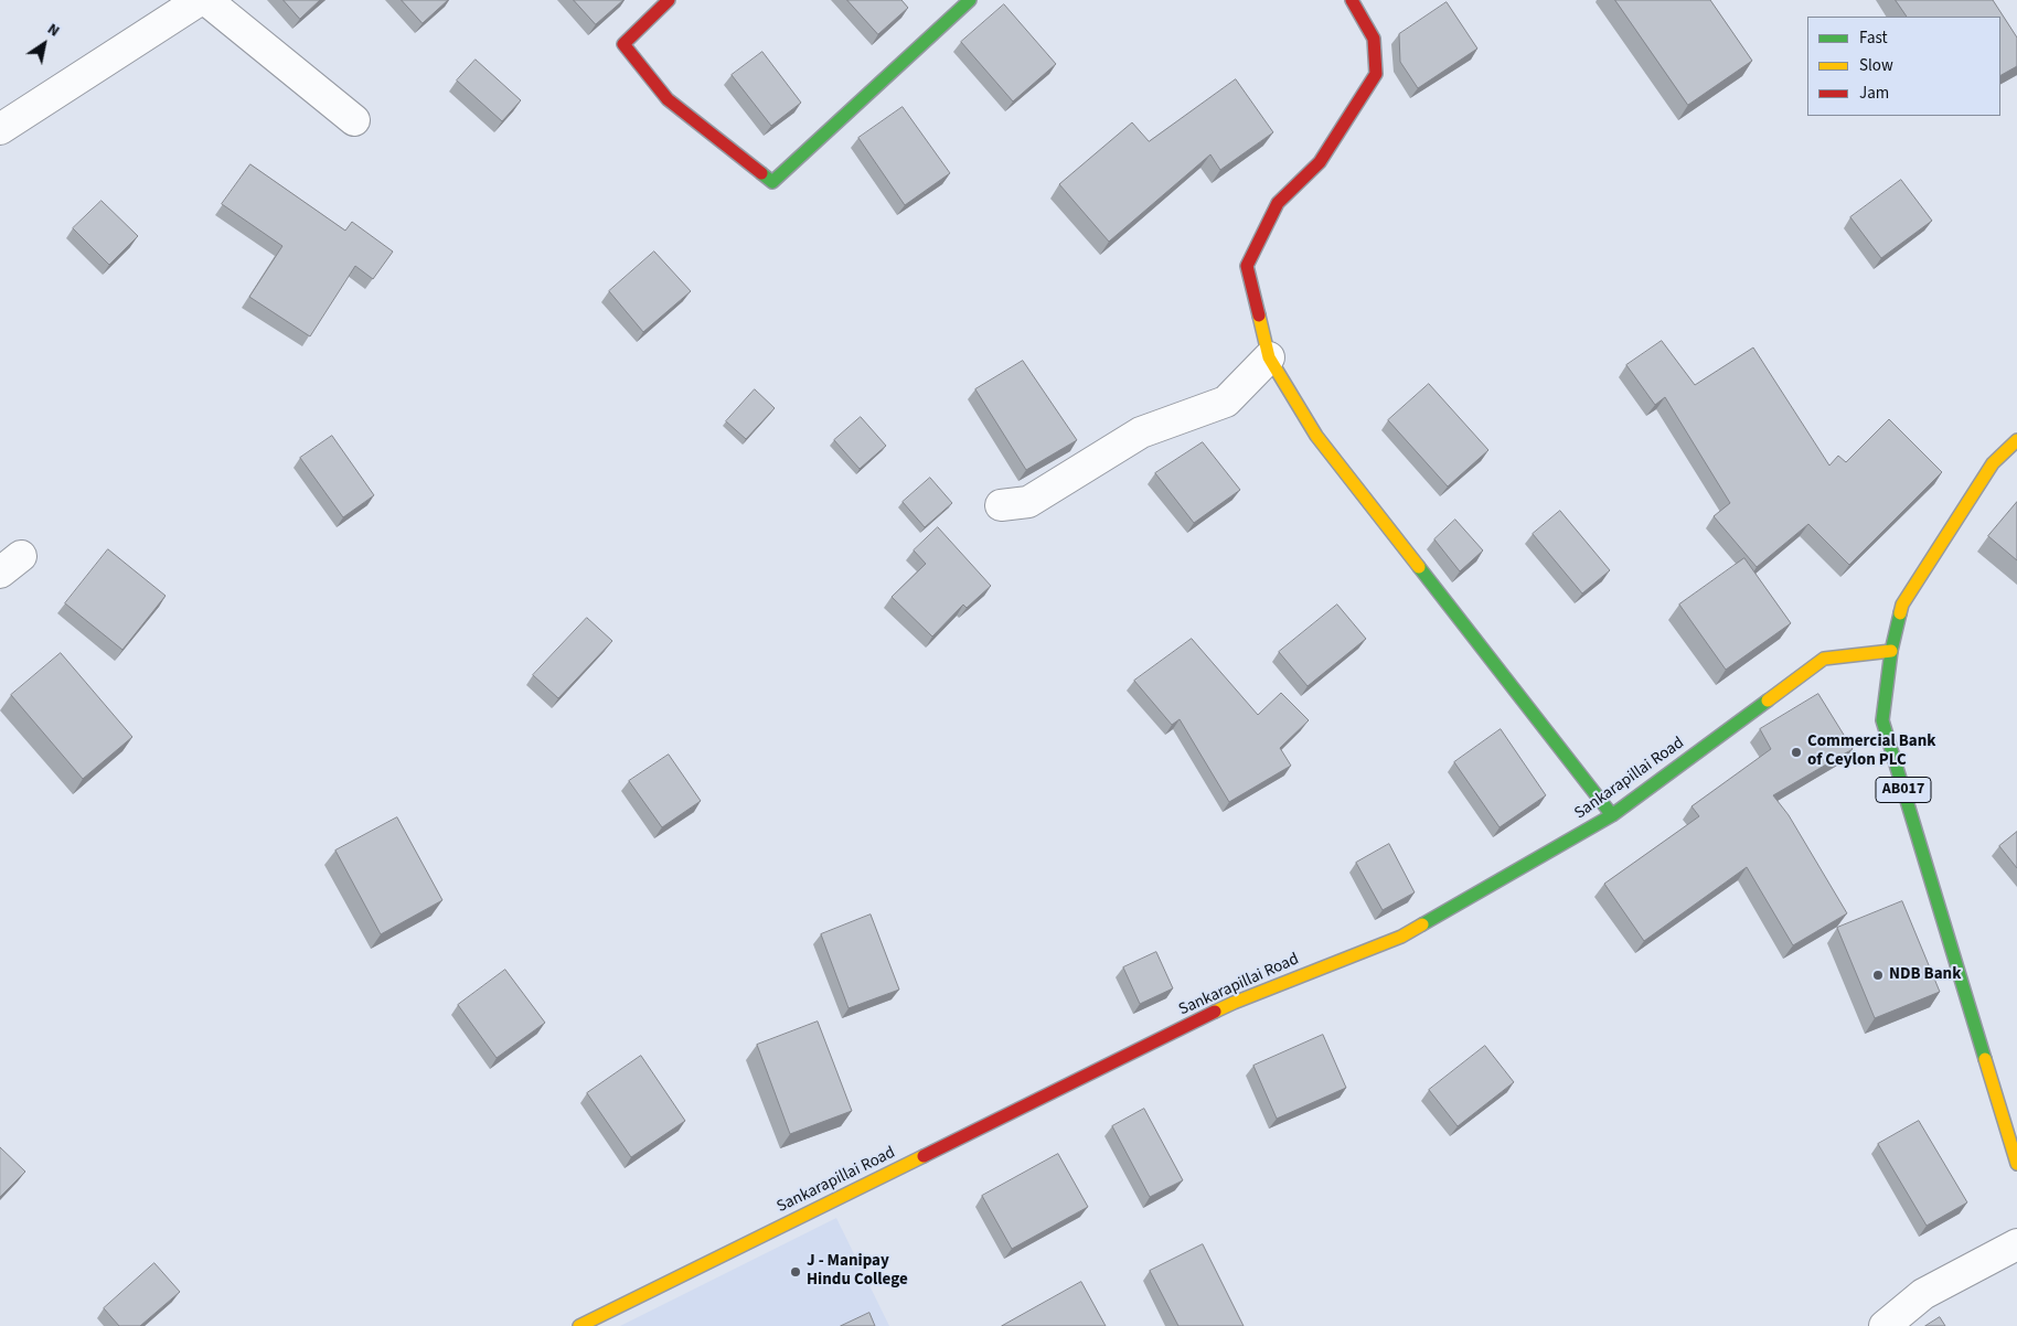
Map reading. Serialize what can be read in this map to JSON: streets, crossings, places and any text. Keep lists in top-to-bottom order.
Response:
{
  "streets": {
    "street": ["Sankarapillai Road", "AB017"]
  },
  "crossings": [
    ["Sankarapillai Road", "AB017"]
  ],
  "places": ["Commercial Bank of Ceylon PLC", "NDB Bank", "J - Manipay Hindu College"],
  "legend": ["Fast", "Slow", "Jam"],
  "north": "top right"
}
